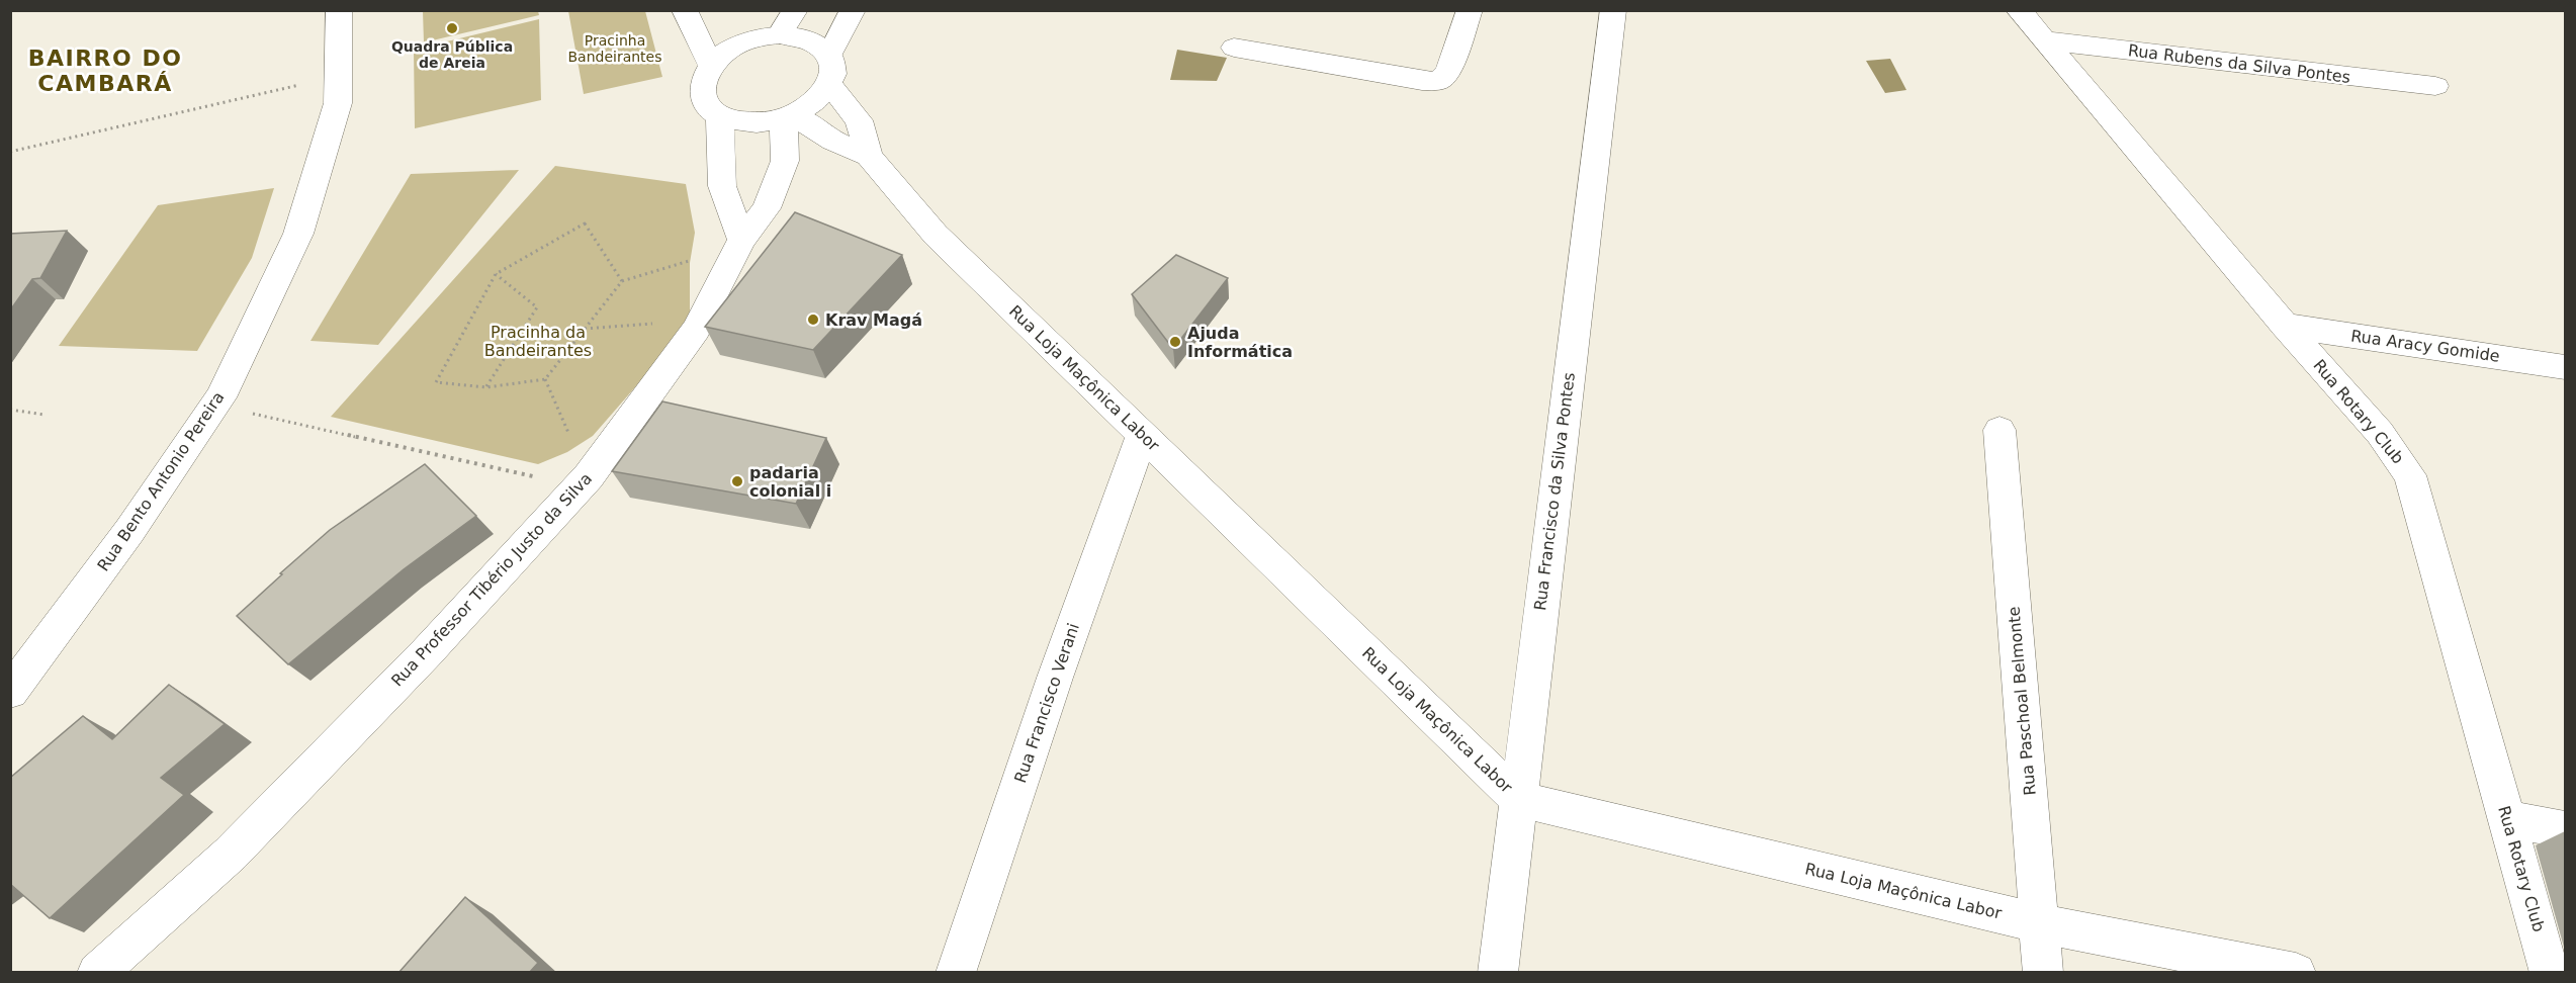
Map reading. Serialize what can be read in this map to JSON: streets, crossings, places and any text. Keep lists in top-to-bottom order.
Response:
{
  "streets": {
    "street": [
      "Rua Rubens da Silva Pontes",
      "Rua Aracy Gomide",
      "Rua Loja Maçônica Labor",
      "Rua Rotary Club",
      "Rua Bento Antonio Pereira",
      "Rua Francisco da Silva Pontes",
      "Rua Professor Tibério Justo da Silva",
      "Rua Paschoal Belmonte",
      "Rua Francisco Verani"
    ]
  },
  "crossings": [
    ["Rua Rubens da Silva Pontes", "Rua Rotary Club"],
    ["Rua Aracy Gomide", "Rua Rotary Club"],
    ["Rua Loja Maçônica Labor", "Rua Francisco da Silva Pontes"],
    ["Rua Loja Maçônica Labor", "Rua Professor Tibério Justo da Silva"],
    ["Rua Loja Maçônica Labor", "Rua Paschoal Belmonte"],
    ["Rua Loja Maçônica Labor", "Rua Francisco Verani"]
  ],
  "districts": ["BAIRRO DO CAMBARÁ"],
  "parks": ["Pracinha Bandeirantes", "Pracinha da Bandeirantes"],
  "places": [
    "Quadra Pública de Areia",
    "Krav Magá",
    "Ajuda Informática",
    "padaria colonial i"
  ]
}
